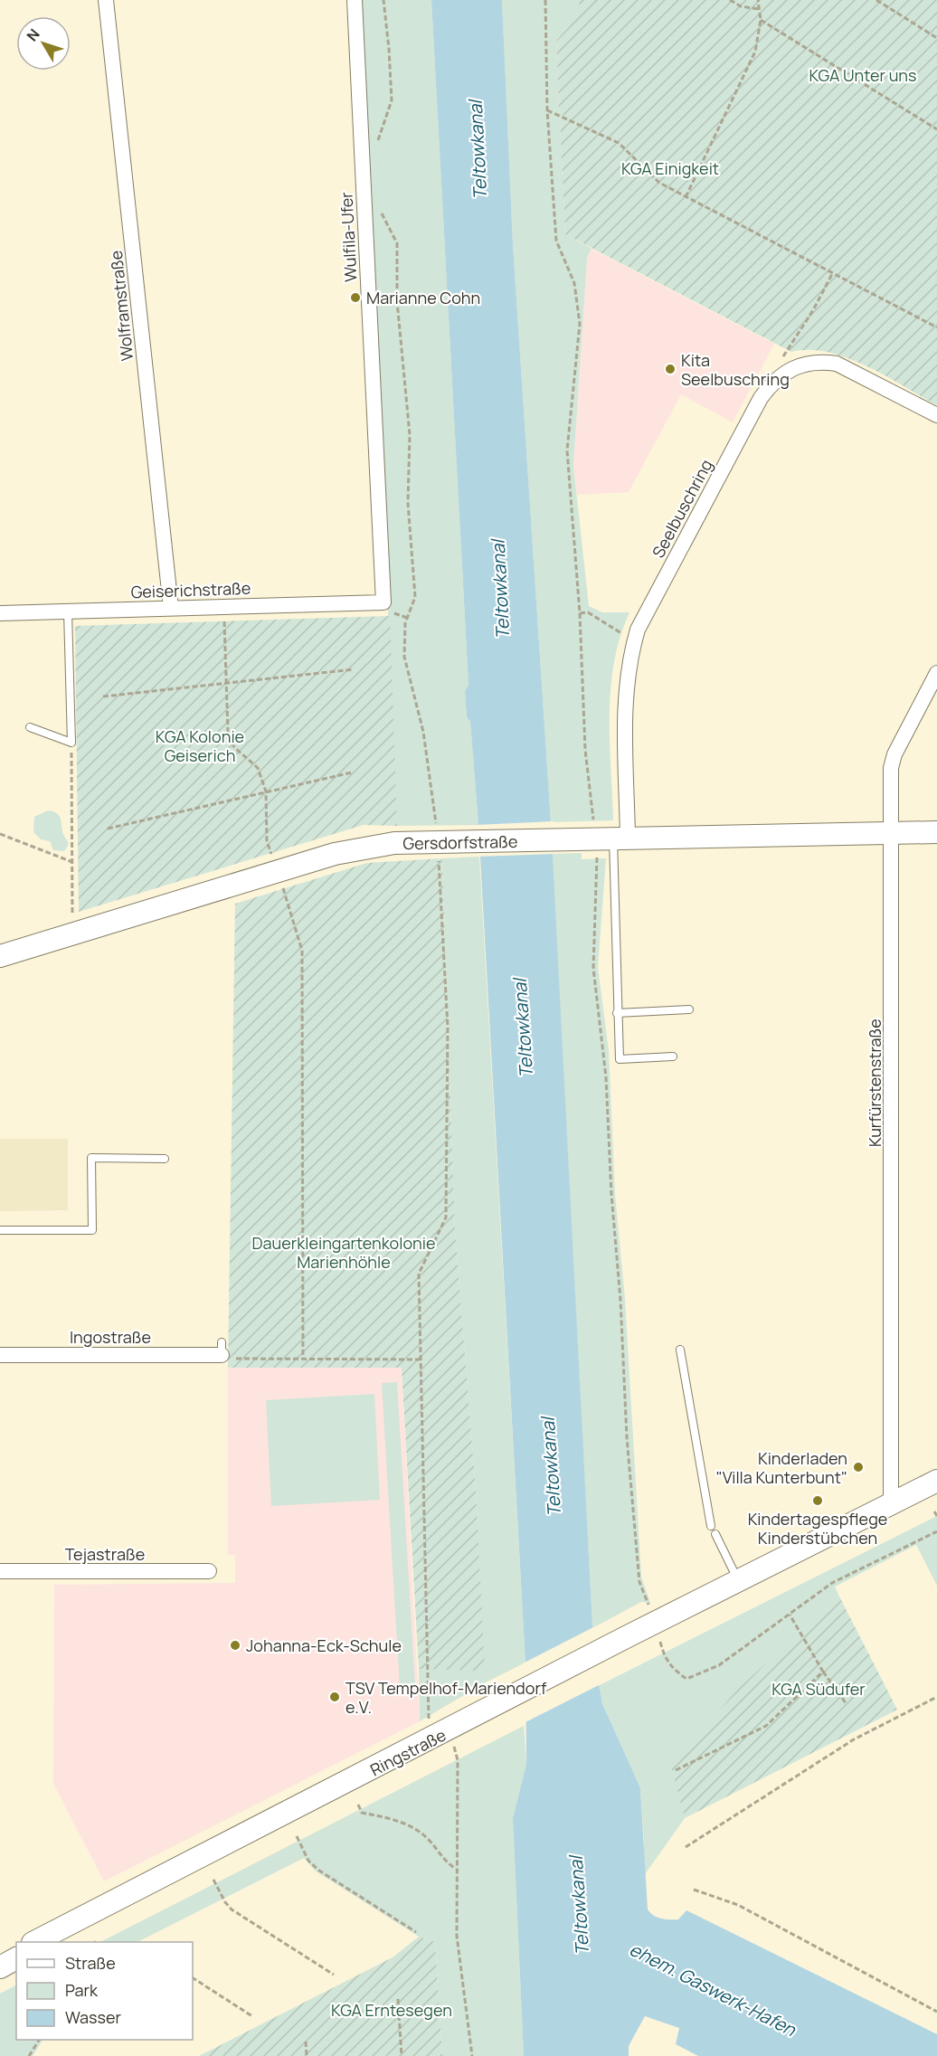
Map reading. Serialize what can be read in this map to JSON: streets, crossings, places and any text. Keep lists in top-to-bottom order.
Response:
{
  "streets": {
    "main road": ["Gersdorfstraße", "Ringstraße"],
    "street": [
      "Wulfila-Ufer",
      "Wolframstraße",
      "Seelbuschring",
      "Geiserichstraße",
      "Kurfürstenstraße",
      "Ingostraße",
      "Tejastraße"
    ]
  },
  "crossings": [
    ["Wulfila-Ufer", "Geiserichstraße"],
    ["Wolframstraße", "Geiserichstraße"],
    ["Seelbuschring", "Gersdorfstraße"],
    ["Gersdorfstraße", "Kurfürstenstraße"],
    ["Kurfürstenstraße", "Ringstraße"]
  ],
  "water": ["Teltowkanal", "ehem. Gaswerk-Hafen"],
  "parks": [
    "KGA Unter uns",
    "KGA Einigkeit",
    "KGA Kolonie Geiserich",
    "Dauerkleingartenkolonie Marienhöhle",
    "KGA Südufer",
    "KGA Erntesegen"
  ],
  "places": [
    "Marianne Cohn",
    "Kita Seelbuschring",
    "Kinderladen \"Villa Kunterbunt\"",
    "Kindertagespflege Kinderstübchen",
    "Johanna-Eck-Schule",
    "TSV Tempelhof-Mariendorf e.V."
  ],
  "legend": ["Straße", "Park", "Wasser"],
  "north": "top left"
}
